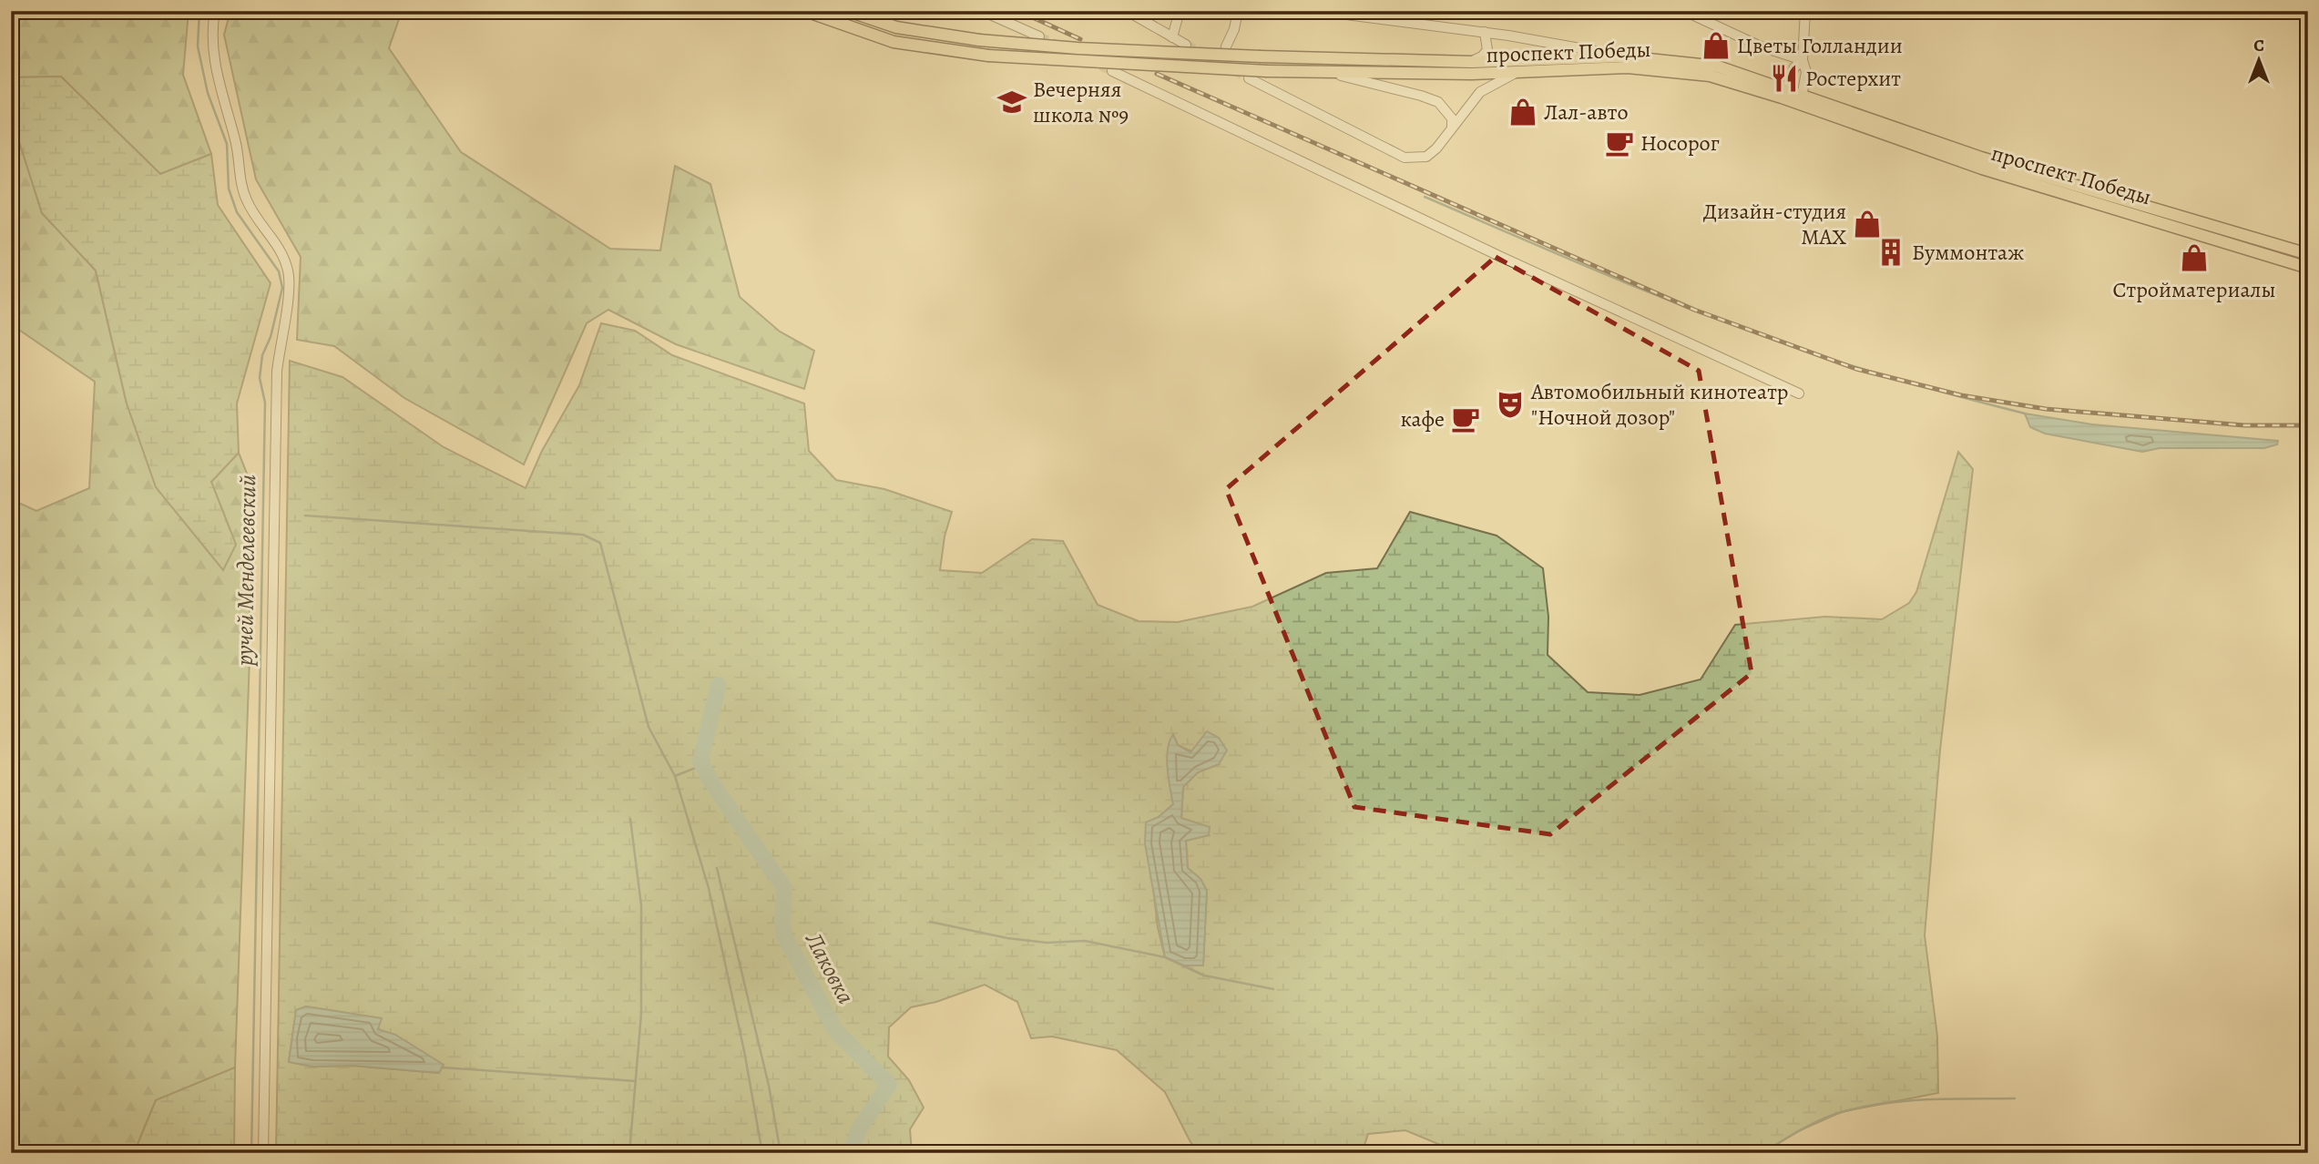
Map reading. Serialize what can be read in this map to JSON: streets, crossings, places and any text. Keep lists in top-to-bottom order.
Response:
{
  "streets": {
    "main road": ["проспект Победы"]
  },
  "water": ["ручей Менделеевский", "Лаковка"],
  "places": {
    "shop": [
      "Цветы Голландии",
      "Лал-авто",
      "Дизайн-студия МAX",
      "Стройматериалы"
    ],
    "restaurant": ["Ростерхит"],
    "school or university": ["Вечерняя школа №9"],
    "cafe": ["Носорог", "кафе"],
    "building": ["Буммонтаж"],
    "theatre": ["Автомобильный кинотеатр \"Ночной дозор\""]
  },
  "north": "top"
}
